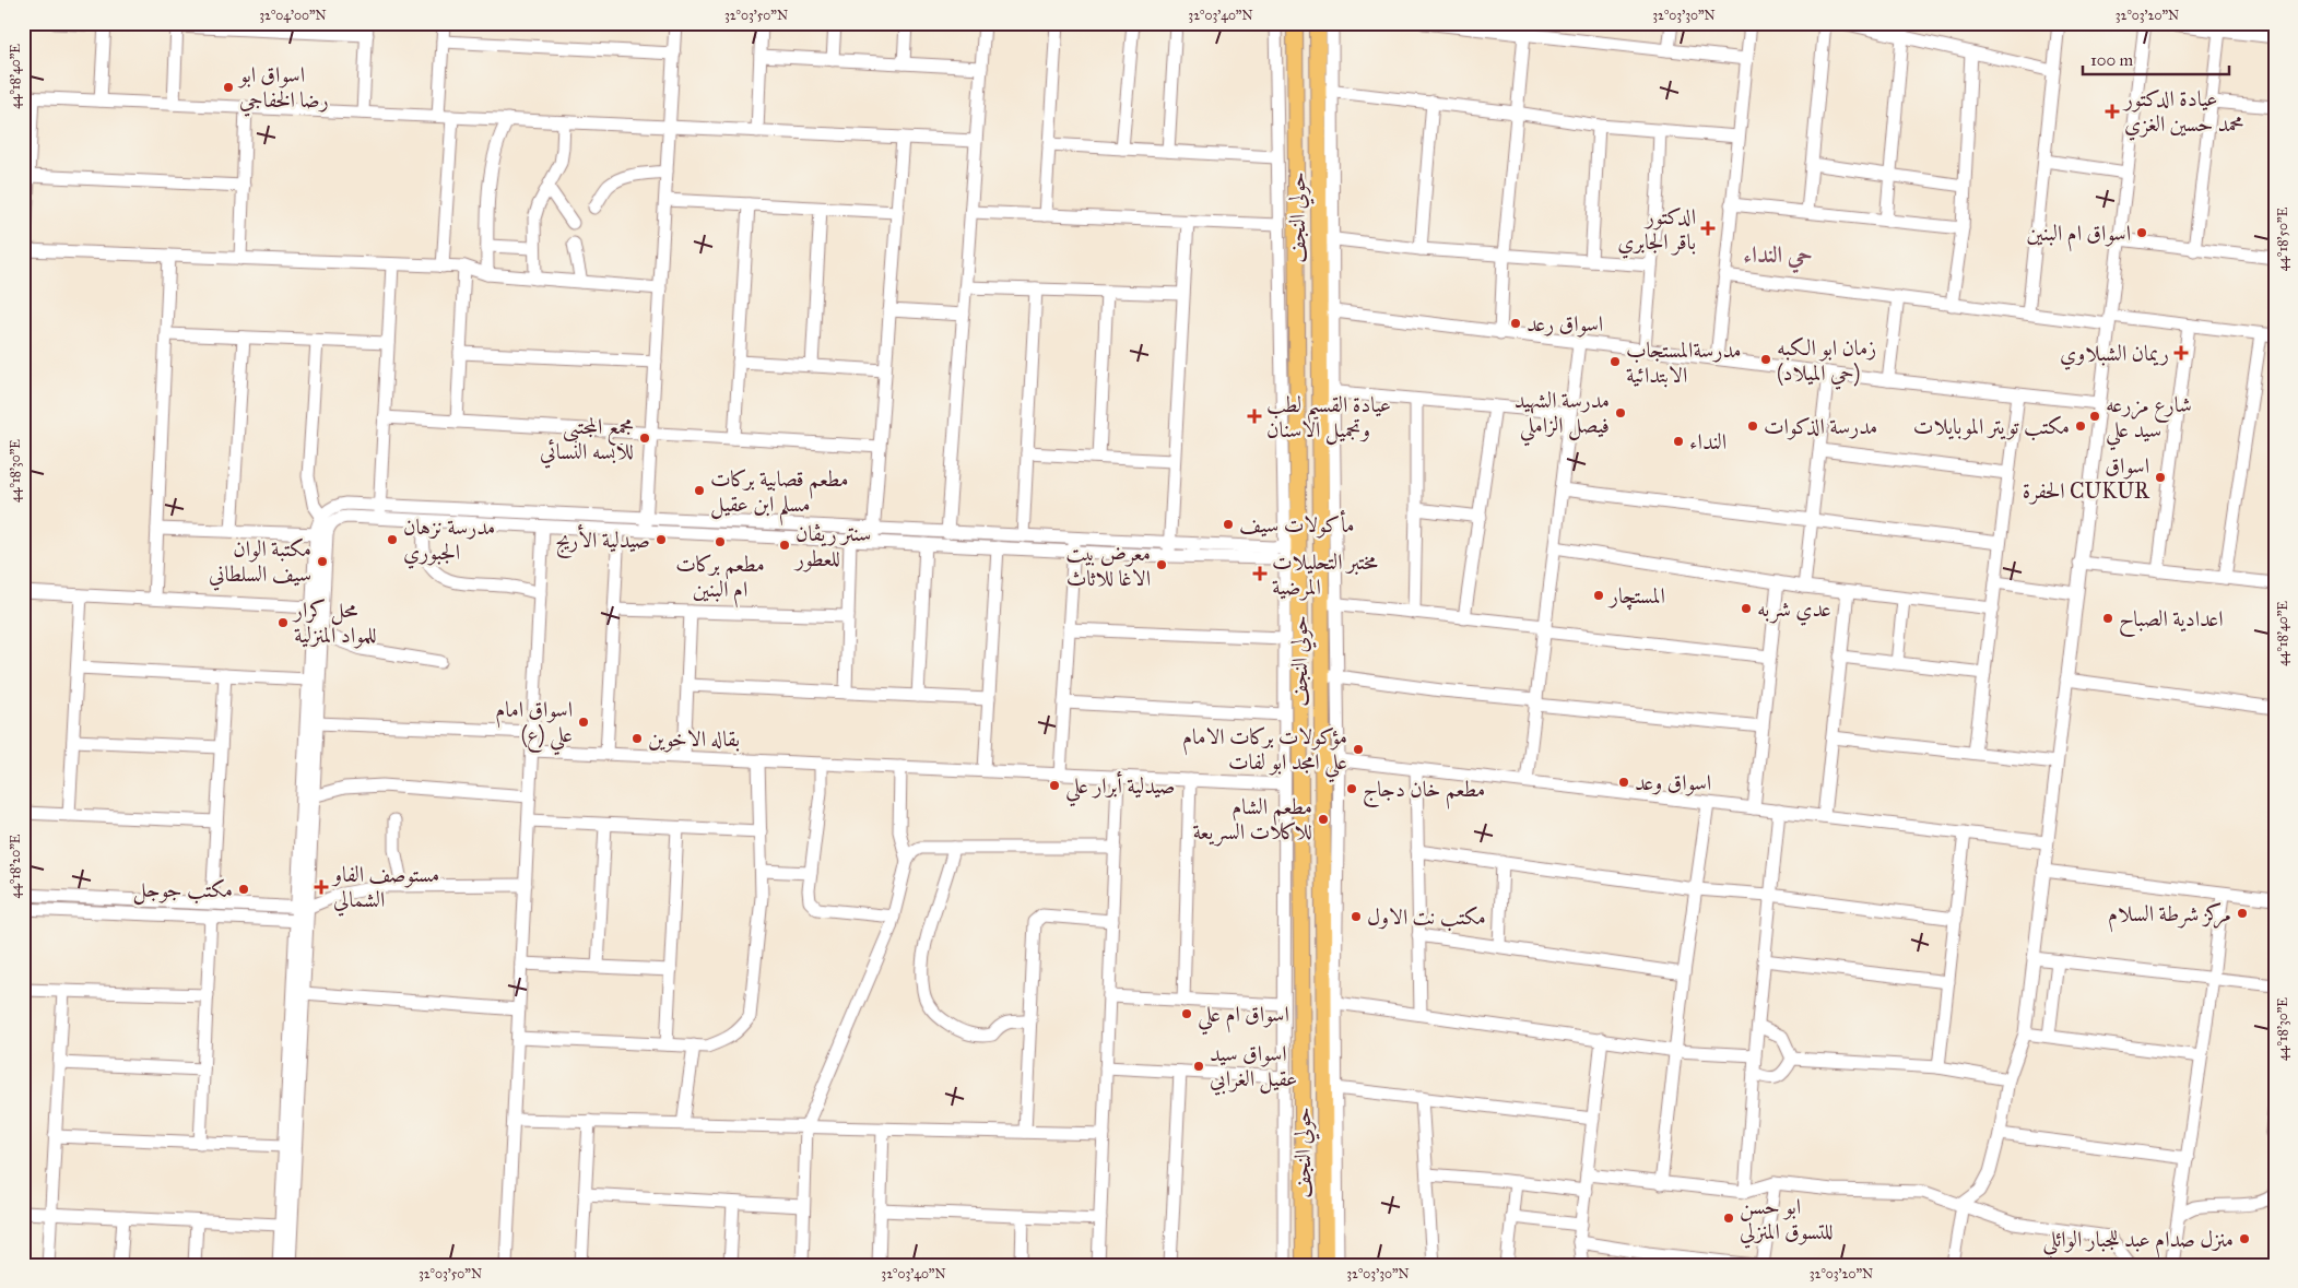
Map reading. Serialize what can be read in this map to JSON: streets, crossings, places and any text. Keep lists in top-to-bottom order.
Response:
{
  "streets": {
    "main road": ["حولي النجف"]
  },
  "districts": ["حي النداء"],
  "places": {
    "other": [
      "اسواق ابو رضا الخفاجي",
      "اسواق ام البنين",
      "اسواق رعد",
      "زمان ابو الكبه (حي الميلاد)",
      "مدرسةالمستجاب الابتدائية",
      "مدرسة الشهيد فيصل الزاملي",
      "شارع مزرعه سيد علي",
      "مدرسة الذكوات",
      "مكتب تويتر الموبايلات",
      "مجمع المجتبى للابسه النسائي",
      "النداء",
      "اسواق الحفرة CUKUR",
      "مطعم قصابية بركات مسلم ابن عقيل",
      "مأكولات سيف",
      "مدرسة نزهان الجبوري",
      "صيدلية الأريج",
      "مطعم بركات ام البنين",
      "سنتر ريڤان للعطور",
      "مكتبة الوان سيف السلطاني",
      "معرض بيت الاغا للاثاث",
      "المستچار",
      "عدي شربه",
      "اعدادية الصباح",
      "محل كرار للمواد المنزلية",
      "اسواق امام علي (ع)",
      "بقاله الاخوين",
      "مؤكولات بركات الامام علي امجد ابو لفات",
      "اسواق وعد",
      "صيدلية أبرار علي",
      "مطعم خان دجاج",
      "مطعم الشام للاكلات السريعة",
      "مكتب جوجل",
      "مركز شرطة السلام",
      "مكتب نت الاول",
      "اسواق ام علي",
      "اسواق سيد عقيل الغرابي",
      "ابو حسن للتسوق المنزلي",
      "منزل صدام عبد للجبار الوائلي"
    ],
    "health": [
      "عيادة الدكتور محمد حسين الغزي",
      "الدكتور باقر الجابري",
      "ريمان الشبلاوي",
      "عيادة القسيم لطب وتجميل الاسنان",
      "مختبر التحليلات المرضية",
      "مستوصف الفاو الشمالي"
    ]
  },
  "scale_bar": "100 m",
  "coordinates": [
    "32°04'00\"N",
    "32°03'50\"N",
    "32°03'40\"N",
    "32°03'30\"N",
    "32°03'20\"N",
    "44°18'40\"E",
    "44°18'50\"E",
    "44°18'30\"E",
    "44°18'20\"E"
  ]
}
